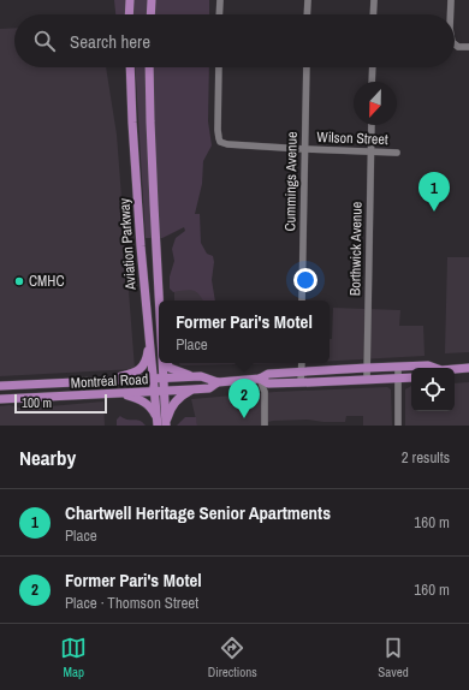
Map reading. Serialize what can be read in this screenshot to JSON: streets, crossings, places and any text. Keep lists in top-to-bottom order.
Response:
{
  "streets": {
    "main road": ["Aviation Parkway", "Montréal Road"],
    "street": ["Wilson Street", "Cummings Avenue", "Borthwick Avenue"]
  },
  "crossings": [
    ["Wilson Street", "Cummings Avenue"],
    ["Wilson Street", "Borthwick Avenue"],
    ["Aviation Parkway", "Montréal Road"],
    ["Borthwick Avenue", "Montréal Road"]
  ],
  "places": ["CMHC"],
  "scale_bar": "100 m",
  "north": "bottom",
  "page": {
    "search": "Search here",
    "pins": ["1", "2"],
    "popup": ["Former Pari's Motel", "Place"],
    "scale": "100 m",
    "heading": ["Nearby", "2 results"],
    "list": [
      {
        "mark": "1",
        "name": "Chartwell Heritage Senior Apartments",
        "note": "Place",
        "value": "160 m"
      },
      {
        "mark": "2",
        "name": "Former Pari's Motel",
        "note": "Place · Thomson Street",
        "value": "160 m"
      }
    ],
    "nav": ["Map", "Directions", "Saved"]
  }
}
